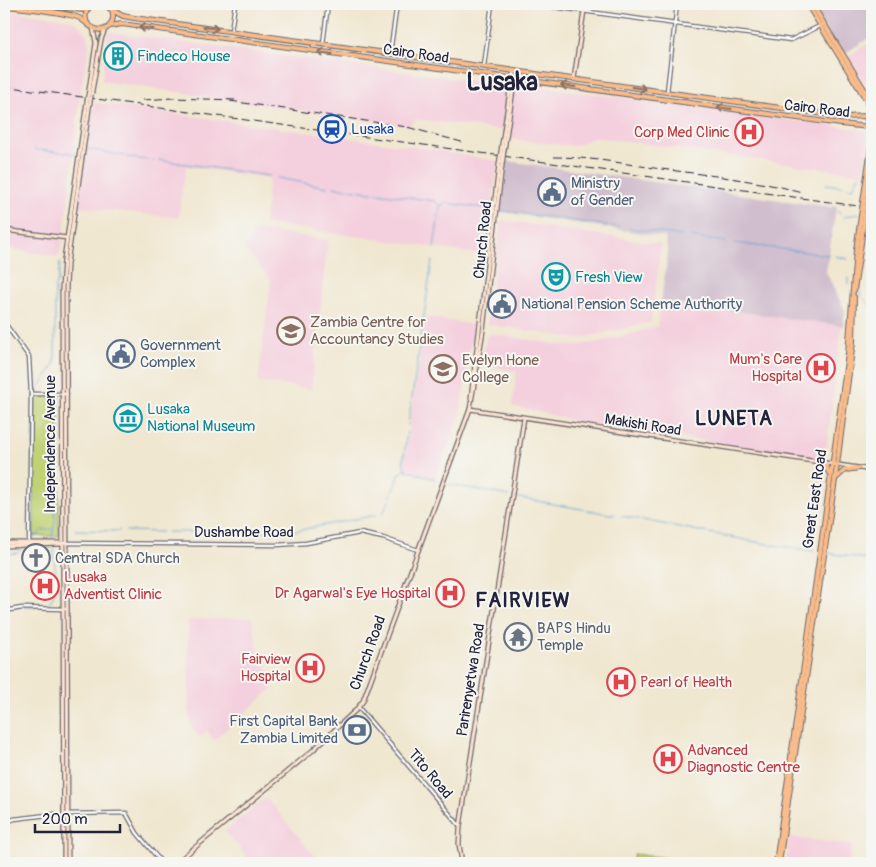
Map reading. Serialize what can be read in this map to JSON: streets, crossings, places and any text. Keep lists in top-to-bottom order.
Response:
{
  "streets": {
    "main road": [
      "Cairo Road",
      "Church Road",
      "Makishi Road",
      "Independence Avenue",
      "Great East Road",
      "Parirenyetwa Road"
    ],
    "street": ["Dushambe Road", "Tito Road"]
  },
  "crossings": [
    ["Cairo Road", "Church Road"],
    ["Cairo Road", "Great East Road"],
    ["Church Road", "Makishi Road"],
    ["Church Road", "Dushambe Road"],
    ["Church Road", "Tito Road"],
    ["Makishi Road", "Great East Road"],
    ["Makishi Road", "Parirenyetwa Road"],
    ["Independence Avenue", "Dushambe Road"],
    ["Parirenyetwa Road", "Tito Road"]
  ],
  "districts": ["Lusaka", "LUNETA", "FAIRVIEW"],
  "places": {
    "building": ["Findeco House"],
    "station": ["Lusaka"],
    "hospital": [
      "Corp Med Clinic",
      "Mum's Care Hospital",
      "Lusaka Adventist Clinic",
      "Dr Agarwal's Eye Hospital",
      "Fairview Hospital",
      "Pearl of Health",
      "Advanced Diagnostic Centre"
    ],
    "public building": ["Ministry of Gender", "National Pension Scheme Authority", "Government Complex"],
    "theatre": ["Fresh View"],
    "school or university": ["Zambia Centre for Accountancy Studies", "Evelyn Hone College"],
    "museum": ["Lusaka National Museum"],
    "church": ["Central SDA Church"],
    "temple": ["BAPS Hindu Temple"],
    "bank": ["First Capital Bank Zambia Limited"]
  },
  "scale_bar": "200 m"
}
